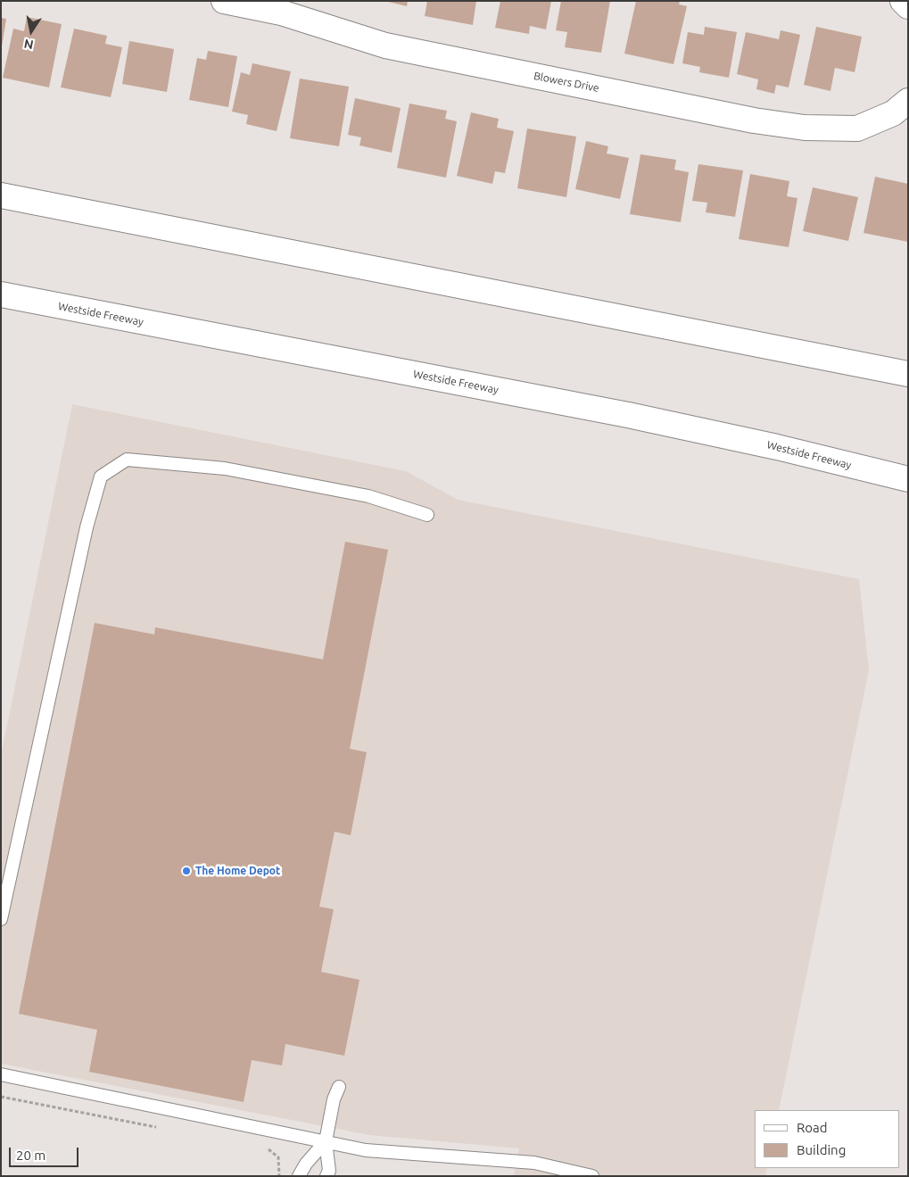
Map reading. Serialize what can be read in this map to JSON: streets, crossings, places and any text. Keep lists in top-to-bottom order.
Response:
{
  "streets": {
    "main road": ["Blowers Drive", "Westside Freeway"]
  },
  "places": ["The Home Depot"],
  "legend": ["Road", "Building"],
  "scale_bar": "20 m",
  "north": "bottom"
}
